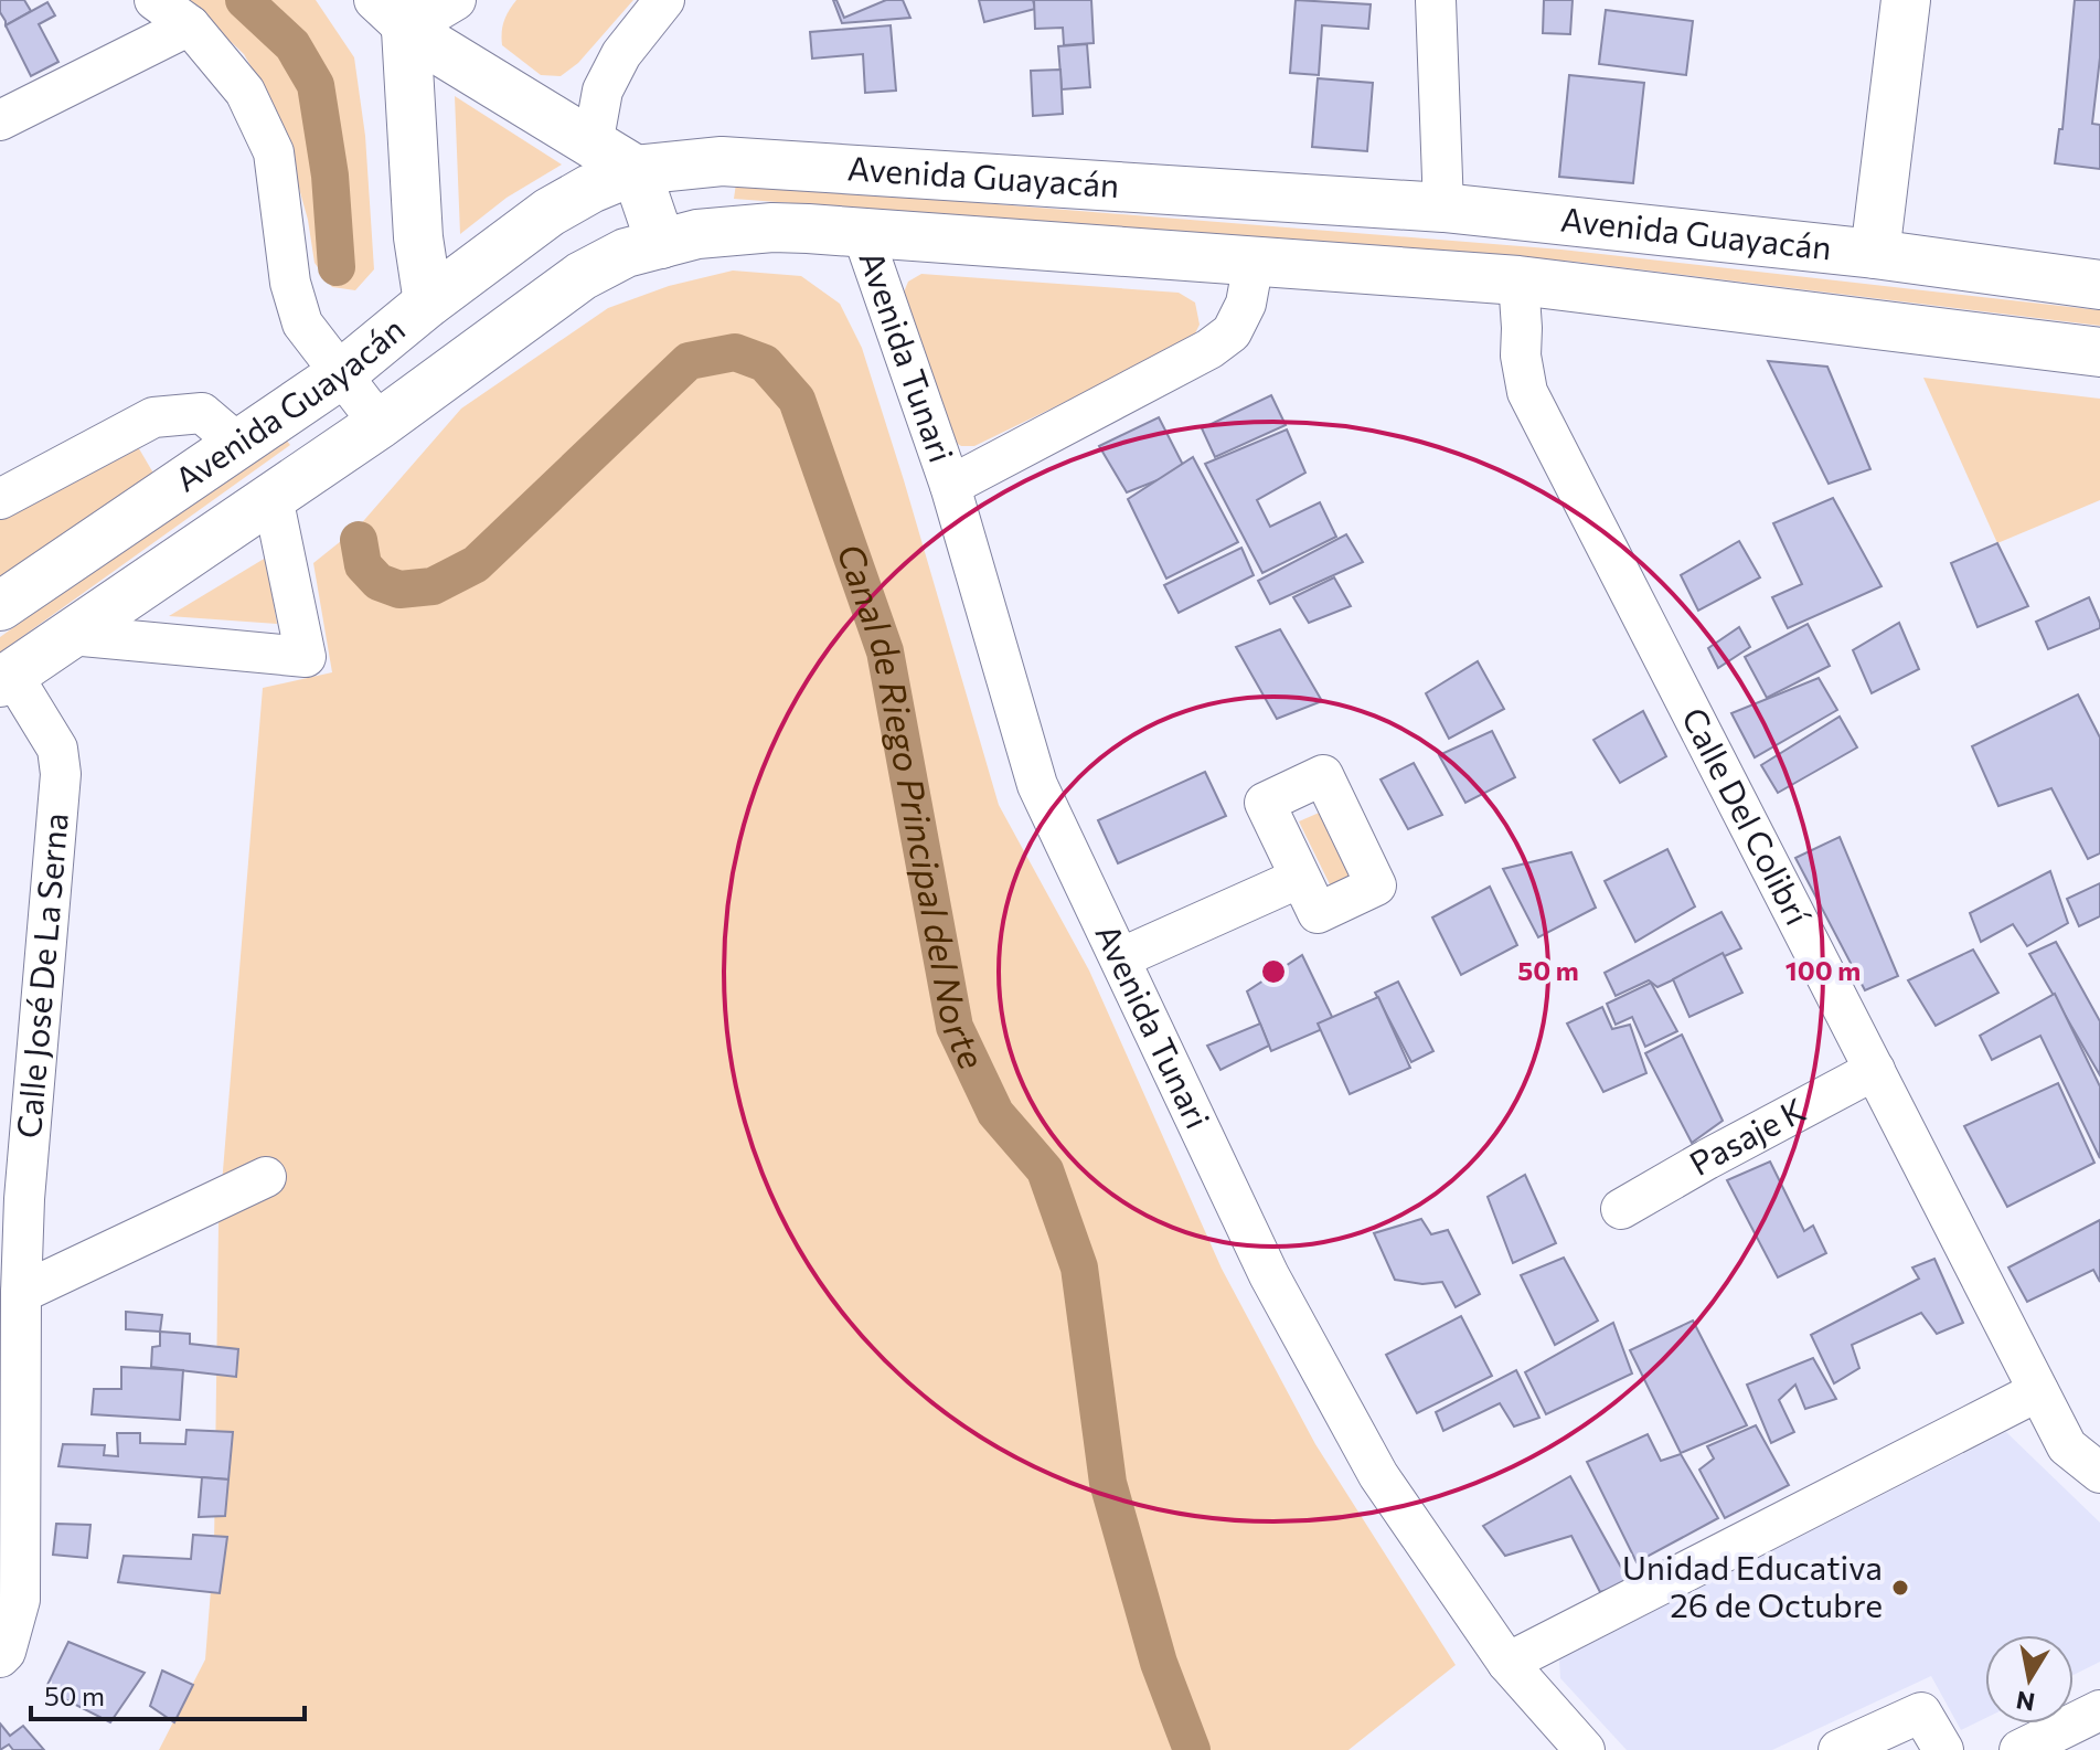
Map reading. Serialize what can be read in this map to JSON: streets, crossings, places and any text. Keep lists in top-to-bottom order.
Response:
{
  "streets": {
    "main road": ["Avenida Guayacán"],
    "street": [
      "Avenida Tunari",
      "Calle Del Colibrí",
      "Calle José De La Serna",
      "Pasaje K"
    ]
  },
  "crossings": [
    ["Avenida Guayacán", "Avenida Tunari"],
    ["Avenida Guayacán", "Calle Del Colibrí"],
    ["Avenida Guayacán", "Calle José De La Serna"],
    ["Calle Del Colibrí", "Pasaje K"]
  ],
  "water": ["Canal de Riego Principal del Norte"],
  "places": ["Unidad Educativa 26 de Octubre"],
  "scale_bar": "50 m",
  "north": "bottom",
  "rings": ["50 m", "100 m"]
}
